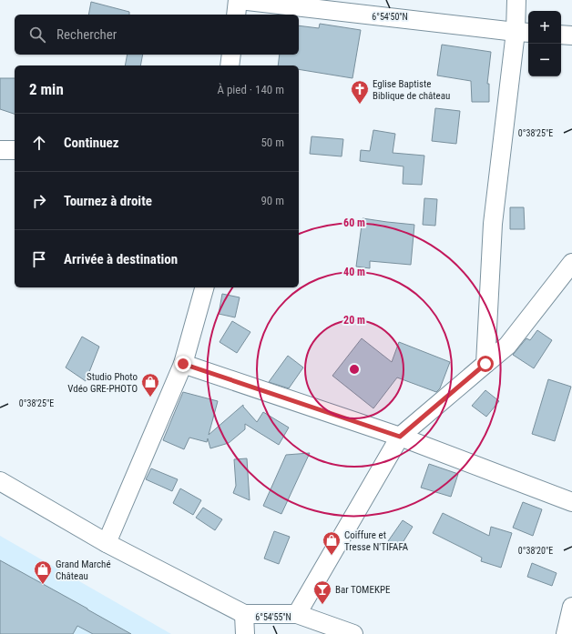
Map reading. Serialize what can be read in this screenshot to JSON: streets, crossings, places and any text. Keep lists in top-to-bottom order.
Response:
{
  "places": {
    "church": ["Eglise Baptiste Biblique de château"],
    "shop": ["Studio Photo Vdéo GRE-PHOTO", "Coiffure et Tresse N'TIFAFA", "Grand Marché Château"],
    "bar": ["Bar TOMEKPE"]
  },
  "page": {
    "map_buttons": ["+", "−"],
    "search": "Rechercher",
    "heading": ["2 min", "À pied · 140 m"],
    "list": [
      ["Continuez", "50 m"],
      ["Tournez à droite", "90 m"],
      "Arrivée à destination"
    ]
  },
  "coordinates": [
    "6°54'50\"N",
    "0°38'25\"E",
    "0°38'20\"E",
    "6°54'55\"N"
  ],
  "rings": ["60 m", "40 m", "20 m"]
}
